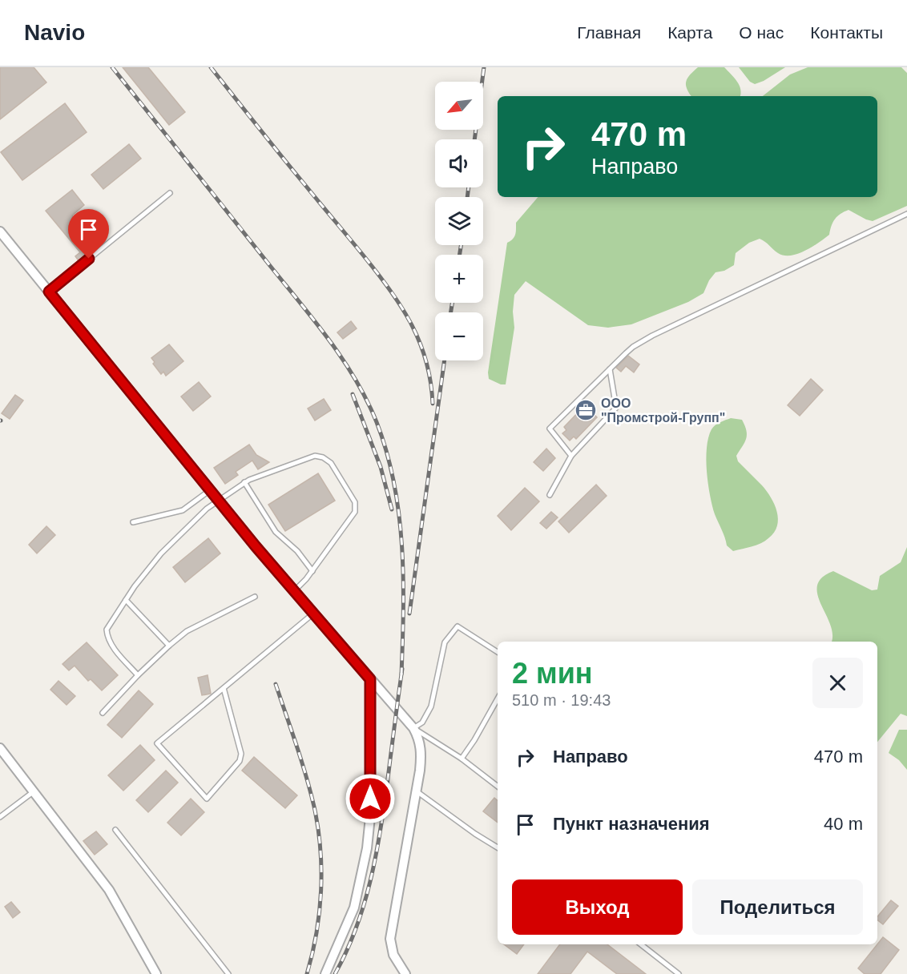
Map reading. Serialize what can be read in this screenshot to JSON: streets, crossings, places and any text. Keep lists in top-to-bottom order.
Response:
{
  "places": {
    "office": ["ООО \"Промстрой-Групп\""]
  },
  "north": "bottom left",
  "page": {
    "header": "Navio",
    "nav": [
      "Главная",
      "Карта",
      "О нас",
      "Контакты"
    ],
    "map_buttons": ["+", "−"],
    "turn": ["470 m", "Направо"],
    "heading": ["2 мин", "510 m · 19:43"],
    "list": [
      {
        "name": "Направо",
        "value": "470 m"
      },
      {
        "name": "Пункт назначения",
        "value": "40 m"
      }
    ],
    "buttons": ["Выход", "Поделиться"]
  }
}
